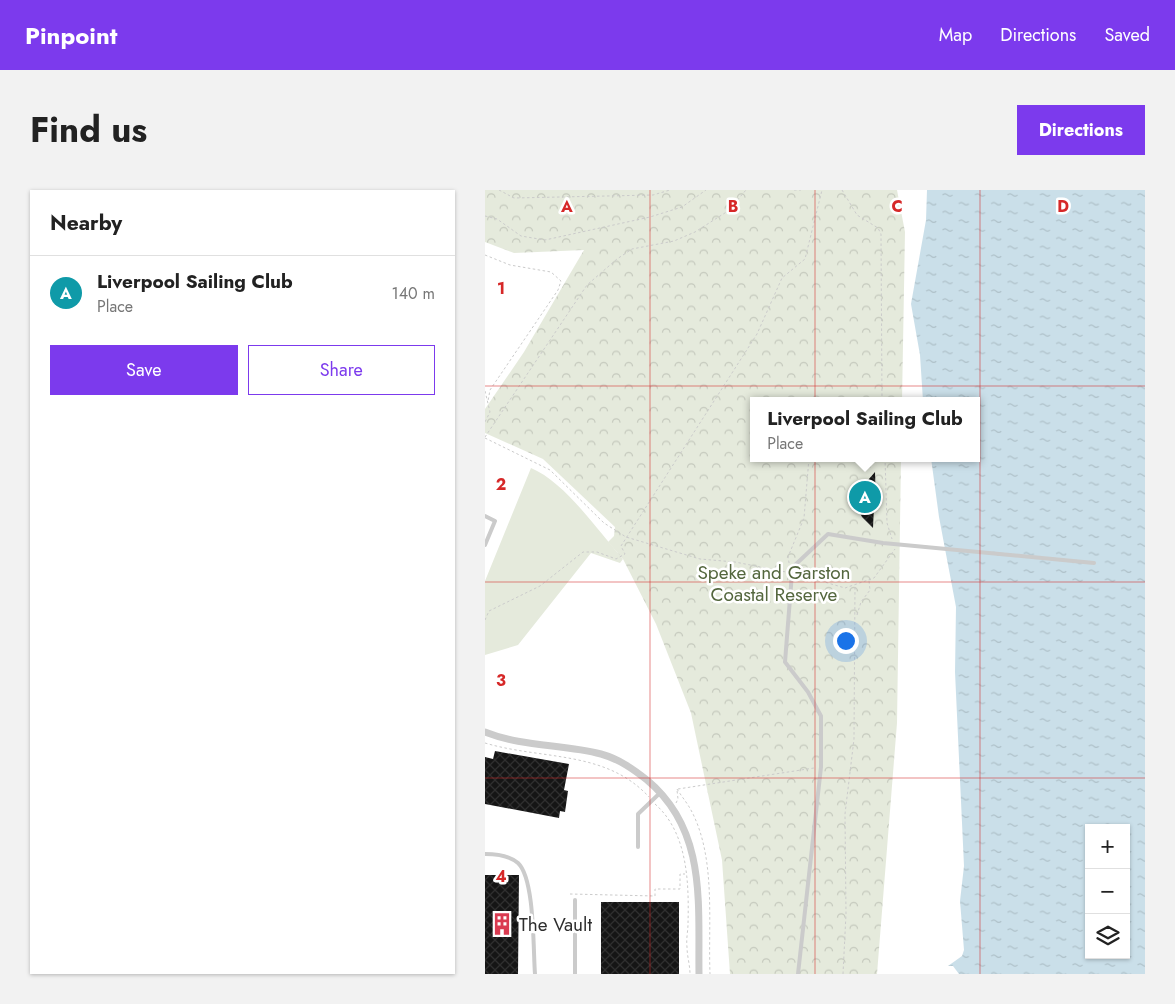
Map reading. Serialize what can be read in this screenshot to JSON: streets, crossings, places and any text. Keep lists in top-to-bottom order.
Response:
{
  "parks": ["Speke and Garston Coastal Reserve"],
  "places": {
    "building": ["The Vault"]
  },
  "page": {
    "header": "Pinpoint",
    "nav": ["Map", "Directions", "Saved"],
    "title": "Find us",
    "buttons": [
      "Directions",
      ["Save", "Share"]
    ],
    "heading": "Nearby",
    "list": [
      {
        "mark": "A",
        "name": "Liverpool Sailing Club",
        "note": "Place",
        "value": "140 m"
      }
    ],
    "popup": ["Liverpool Sailing Club", "Place"],
    "pins": "A",
    "map_buttons": ["+", "−"]
  },
  "grid": {
    "columns": [
      "A",
      "B",
      "C",
      "D"
    ],
    "rows": [
      "1",
      "2",
      "3",
      "4"
    ]
  }
}
